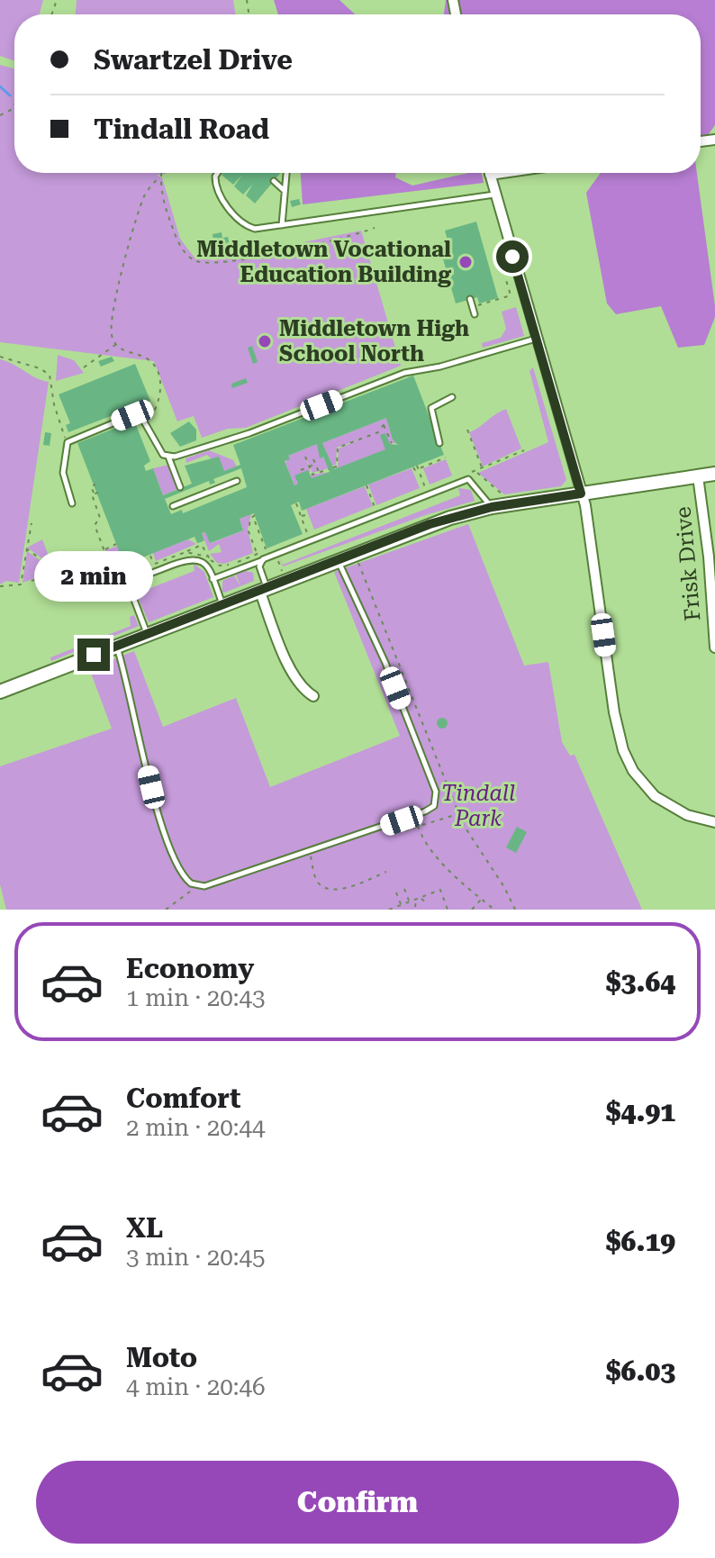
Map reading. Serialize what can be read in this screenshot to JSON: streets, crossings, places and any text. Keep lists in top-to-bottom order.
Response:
{
  "streets": {
    "street": ["Frisk Drive"]
  },
  "parks": ["Tindall Park"],
  "places": ["Middletown Vocational Education Building", "Middletown High School North"],
  "page": {
    "banner": ["Swartzel Drive", "Tindall Road"],
    "bubble": "2 min",
    "list": [
      {
        "name": "Economy",
        "note": "1 min · 20:43",
        "value": "$3.64"
      },
      {
        "name": "Comfort",
        "note": "2 min · 20:44",
        "value": "$4.91"
      },
      {
        "name": "XL",
        "note": "3 min · 20:45",
        "value": "$6.19"
      },
      {
        "name": "Moto",
        "note": "4 min · 20:46",
        "value": "$6.03"
      }
    ],
    "buttons": "Confirm"
  }
}
